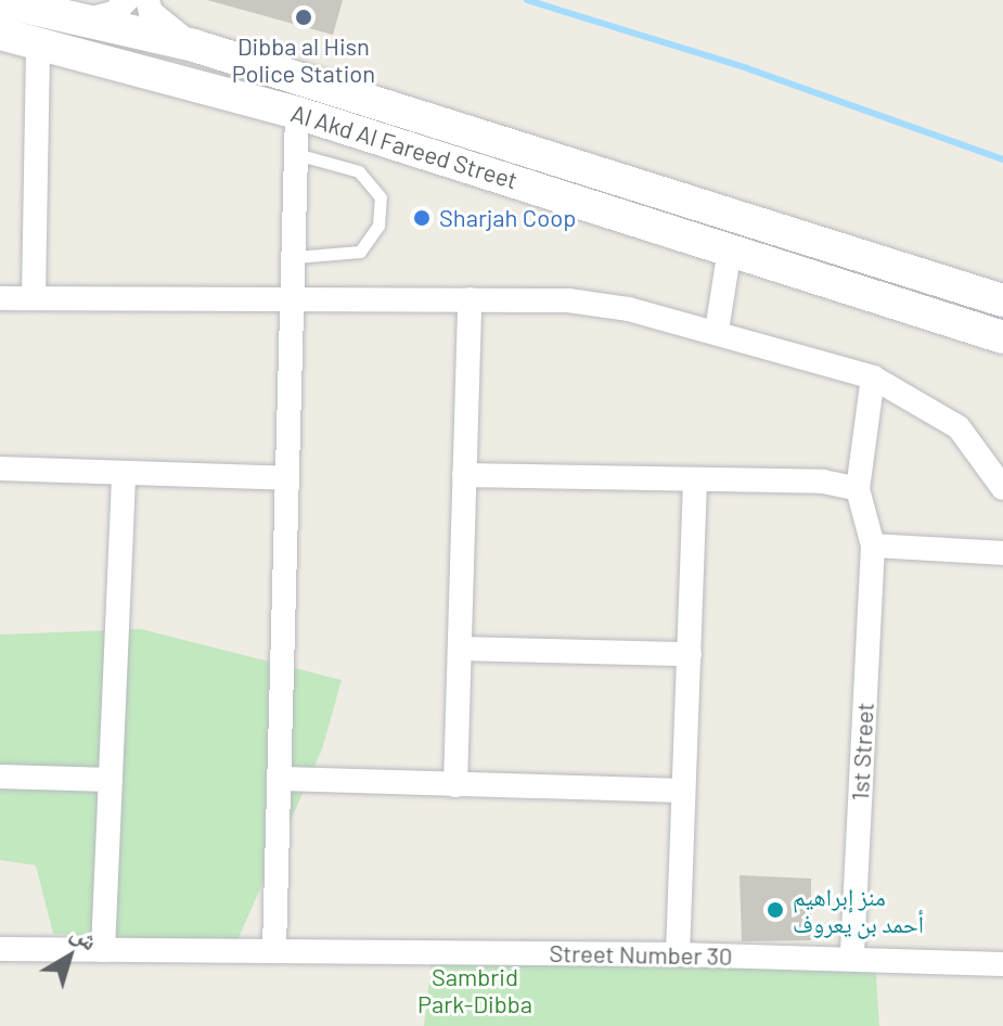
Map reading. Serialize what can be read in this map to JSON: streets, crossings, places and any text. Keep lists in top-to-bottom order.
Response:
{
  "streets": {
    "main road": ["Al Akd Al Fareed Street"],
    "street": ["1st Street", "Street Number 30"]
  },
  "crossings": [
    ["1st Street", "Street Number 30"]
  ],
  "parks": ["Sambrid Park-Dibba"],
  "places": ["Dibba al Hisn Police Station", "Sharjah Coop", "منز إبراهيم أحمد بن يعروف"],
  "north": "top right"
}
